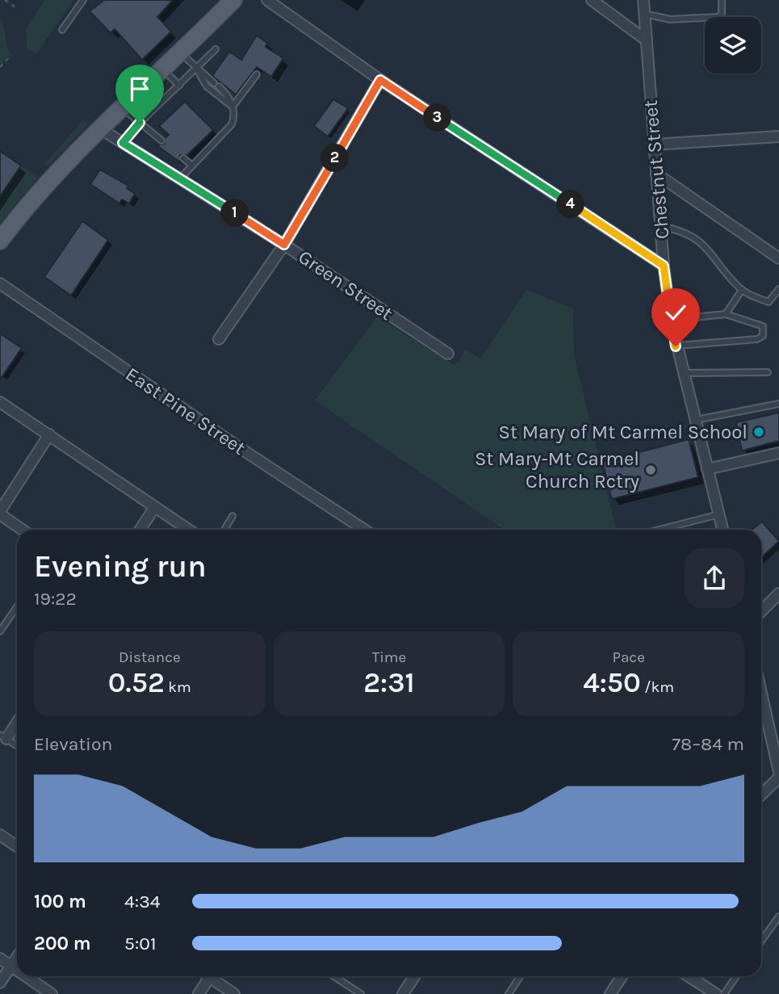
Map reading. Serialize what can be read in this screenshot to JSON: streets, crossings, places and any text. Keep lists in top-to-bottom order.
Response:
{
  "streets": {
    "street": ["Chestnut Street", "Green Street", "East Pine Street"]
  },
  "places": ["St Mary of Mt Carmel School", "St Mary-Mt Carmel Church Rctry"],
  "page": {
    "pins": [
      "3",
      "2",
      "4",
      "1"
    ],
    "heading": ["Evening run", "19:22"],
    "stats": [
      ["Distance", "0.52 km"],
      ["Time", "2:31"],
      ["Pace", "4:50 /km"]
    ],
    "chart": ["Elevation", "78–84 m"],
    "list": [
      {
        "name": "100 m",
        "note": "4:34"
      },
      {
        "name": "200 m",
        "note": "5:01"
      }
    ]
  }
}
